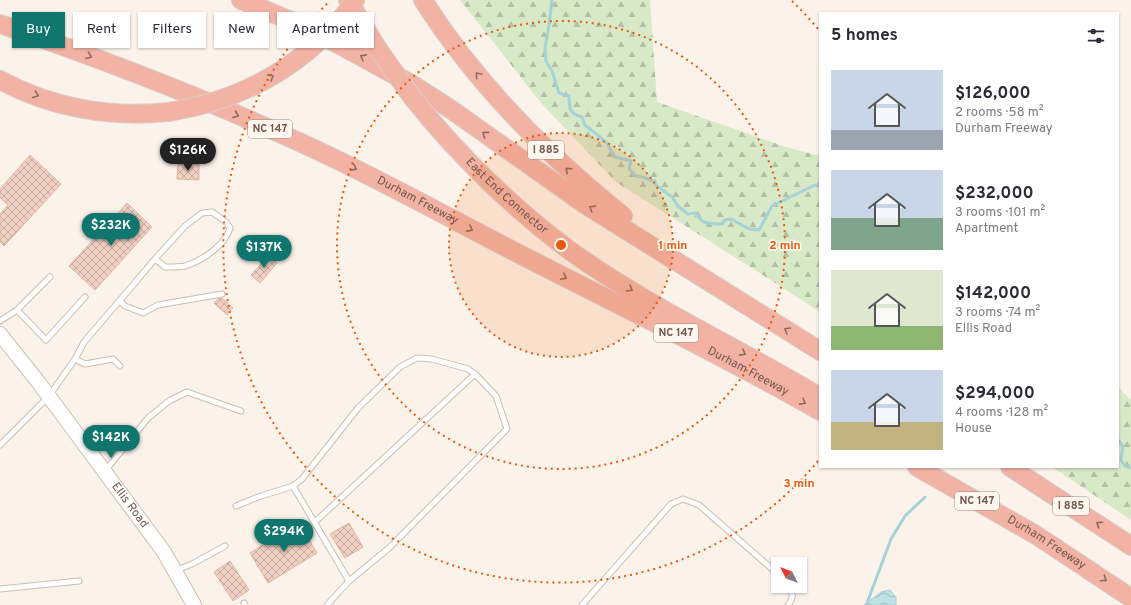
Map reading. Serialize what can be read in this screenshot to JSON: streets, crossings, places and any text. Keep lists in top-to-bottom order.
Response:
{
  "streets": {
    "highway": [
      "NC 147",
      "I 885",
      "East End Connector",
      "Durham Freeway"
    ],
    "main road": ["Ellis Road"]
  },
  "north": "top left",
  "page": {
    "chip": [
      "Buy",
      "Rent",
      "Filters",
      "New",
      "Apartment"
    ],
    "heading": "5 homes",
    "list": [
      {
        "name": "$126,000",
        "note": "2 rooms · 58 m² · Durham Freeway"
      },
      {
        "name": "$232,000",
        "note": "3 rooms · 101 m² · Apartment"
      },
      {
        "name": "$142,000",
        "note": "3 rooms · 74 m² · Ellis Road"
      },
      {
        "name": "$294,000",
        "note": "4 rooms · 128 m² · House"
      }
    ],
    "price": [
      "$126K",
      "$232K",
      "$137K",
      "$142K",
      "$294K"
    ]
  },
  "rings": ["1 min", "2 min", "3 min"]
}
